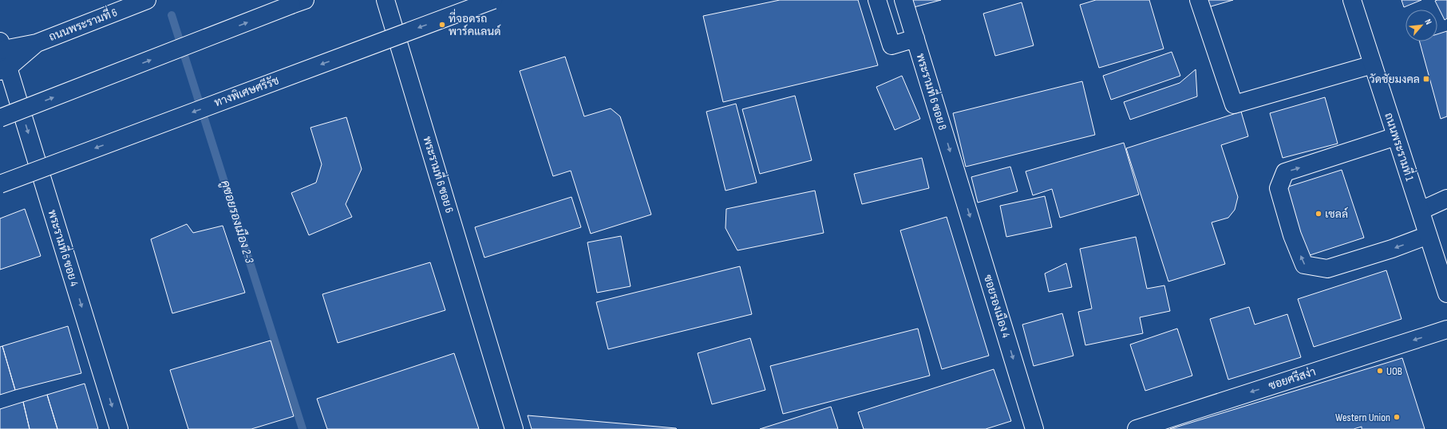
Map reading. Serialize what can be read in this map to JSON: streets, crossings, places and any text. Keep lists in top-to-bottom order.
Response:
{
  "streets": {
    "main road": [
      "ถนนพระรามที่ 6",
      "ทางพิเศษศรีรัช",
      "พระรามที่ 6 ซอย 8",
      "ถนนพระรามที่ 1",
      "พระรามที่ 6 ซอย 6",
      "พระรามที่ 6 ซอย 4",
      "ซอยรองเมือง 4",
      "ซอยศรีสง่า"
    ]
  },
  "crossings": [
    ["ถนนพระรามที่ 6", "พระรามที่ 6 ซอย 4"],
    ["พระรามที่ 6 ซอย 8", "ซอยรองเมือง 4"]
  ],
  "one_way": [
    "พระรามที่ 6 ซอย 8",
    "พระรามที่ 6 ซอย 4",
    "ซอยรองเมือง 4",
    "ซอยศรีสง่า"
  ],
  "water": ["คูซอยรองเมือง 2-3"],
  "places": {
    "other": [
      "ที่จอดรถ พาร์คแลนด์",
      "เชลล์",
      "UOB",
      "Western Union"
    ],
    "transit": ["วัดชัยมงคล"]
  },
  "north": "top right"
}
